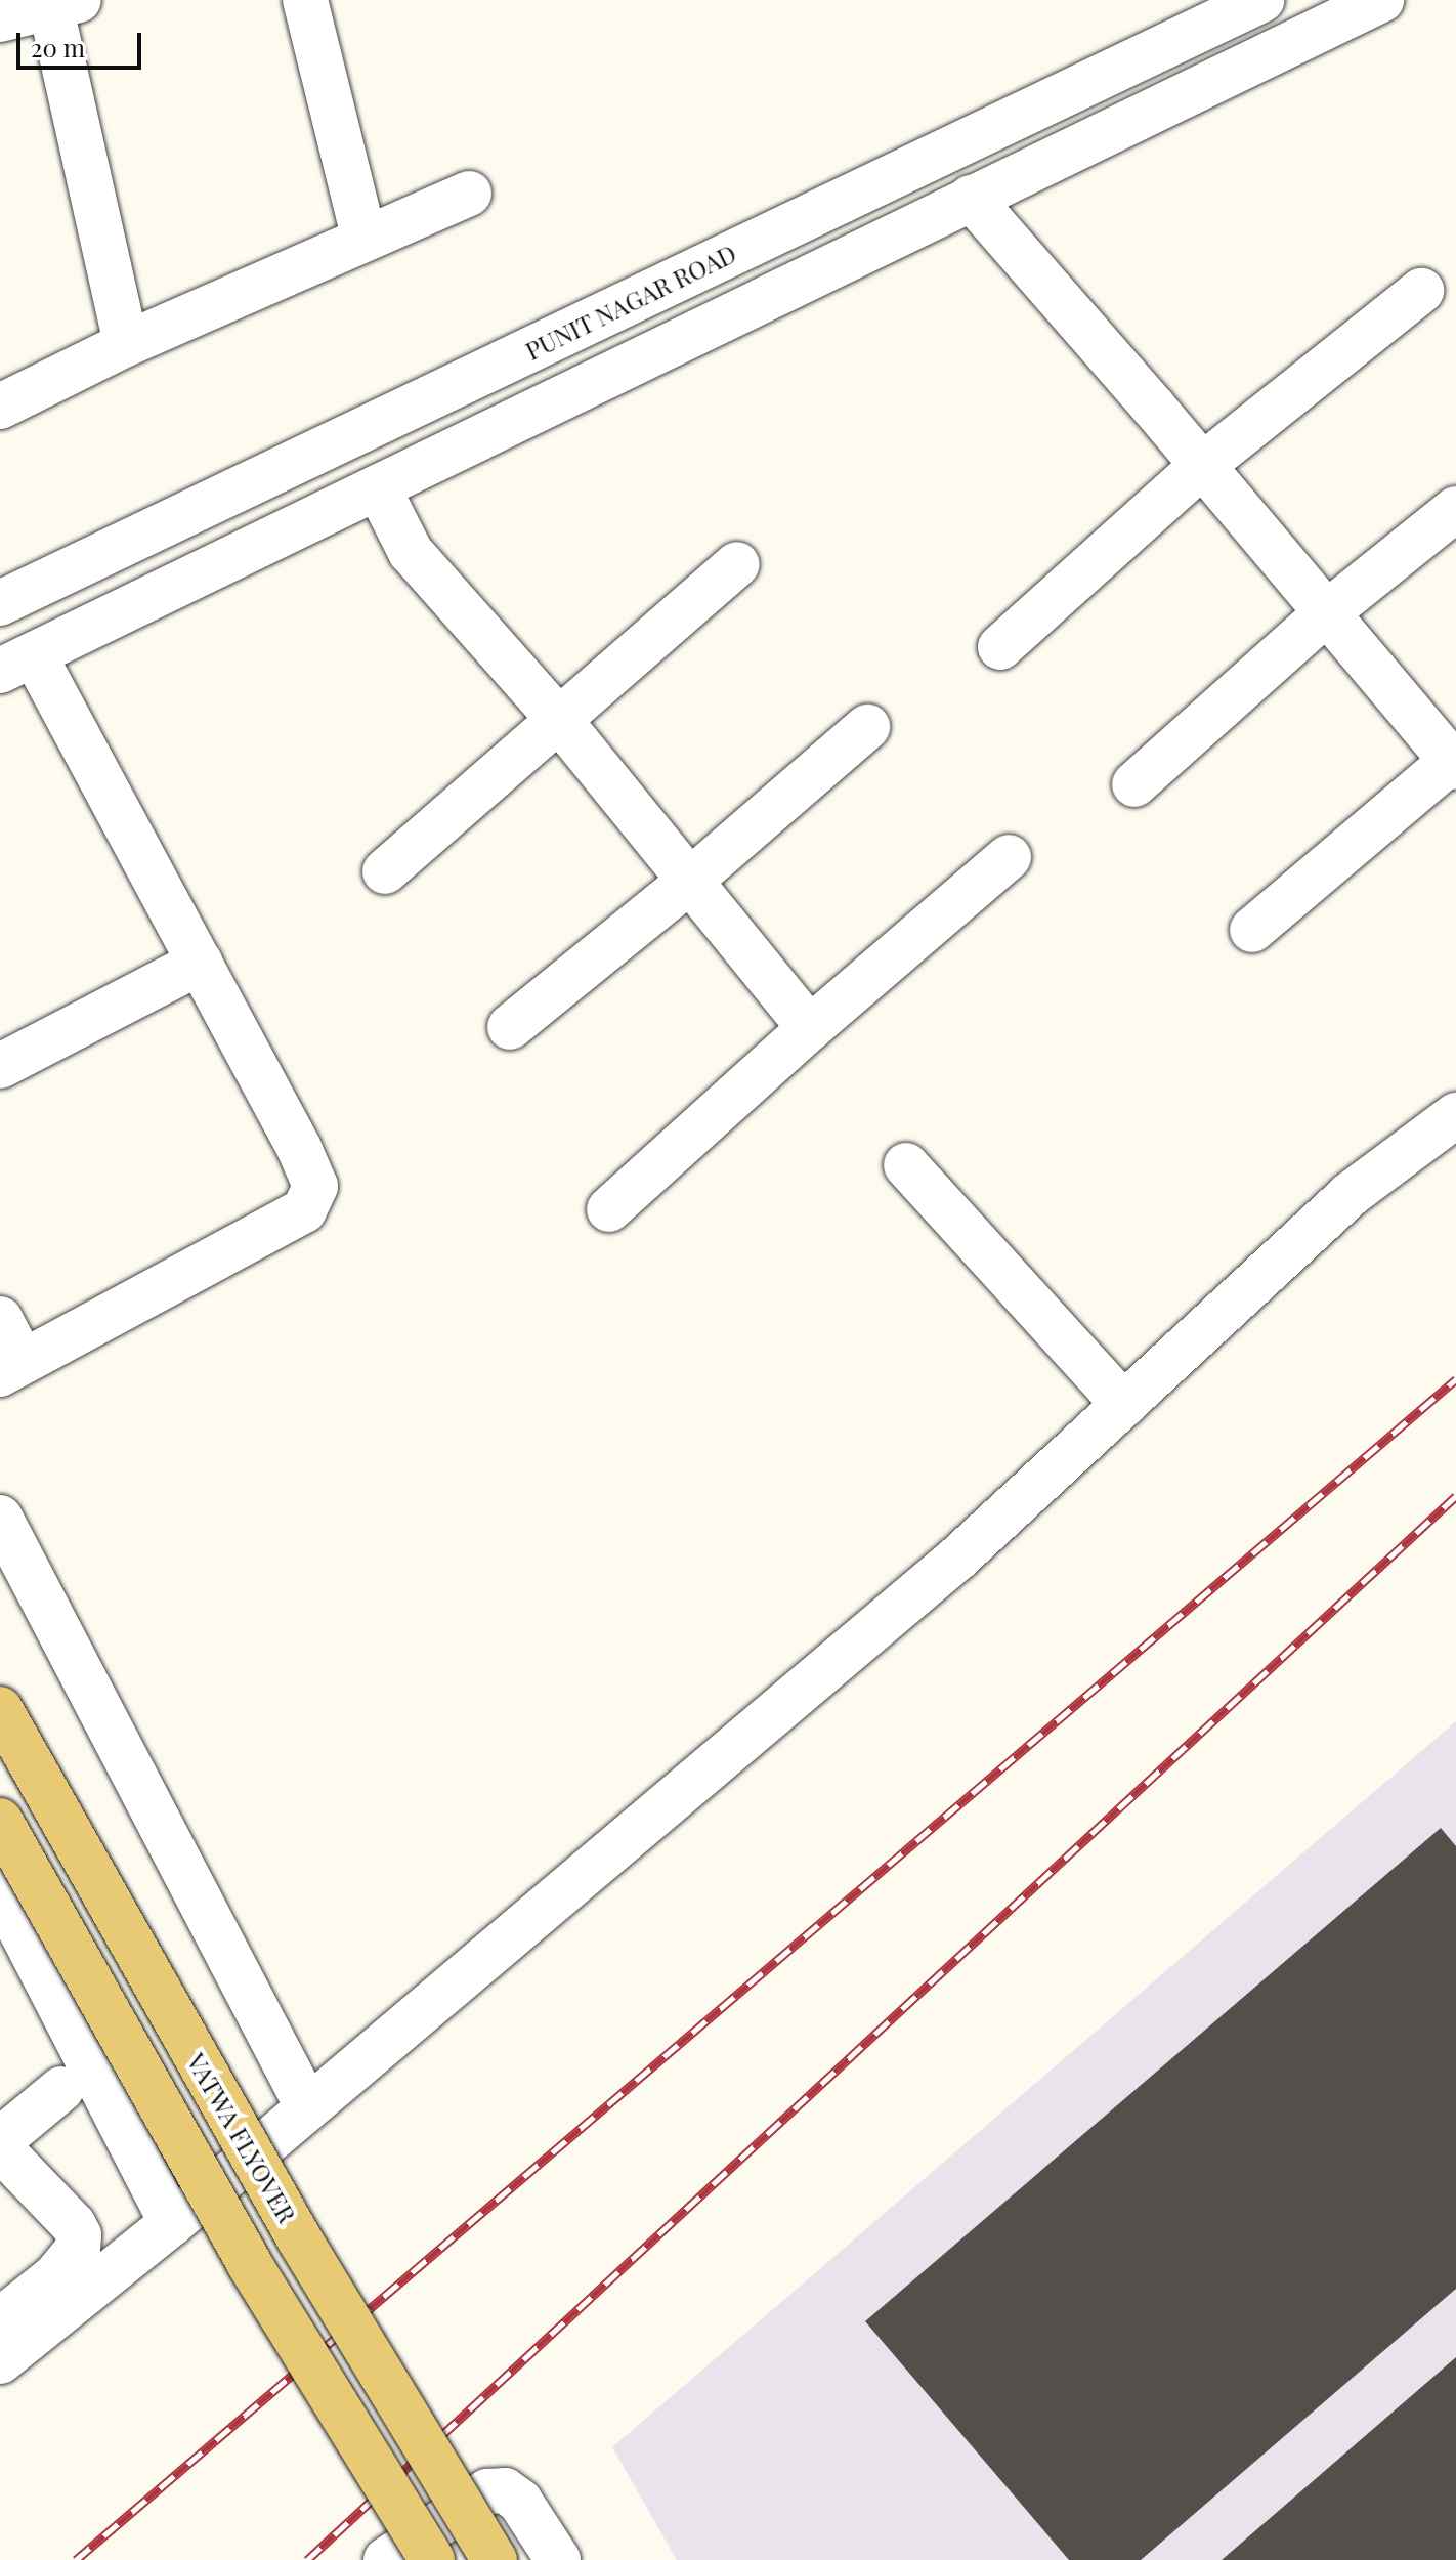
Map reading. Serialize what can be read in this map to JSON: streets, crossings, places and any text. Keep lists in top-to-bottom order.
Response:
{
  "streets": {
    "main road": ["VATWA FLYOVER"],
    "street": ["PUNIT NAGAR ROAD"]
  },
  "scale_bar": "20 m"
}
